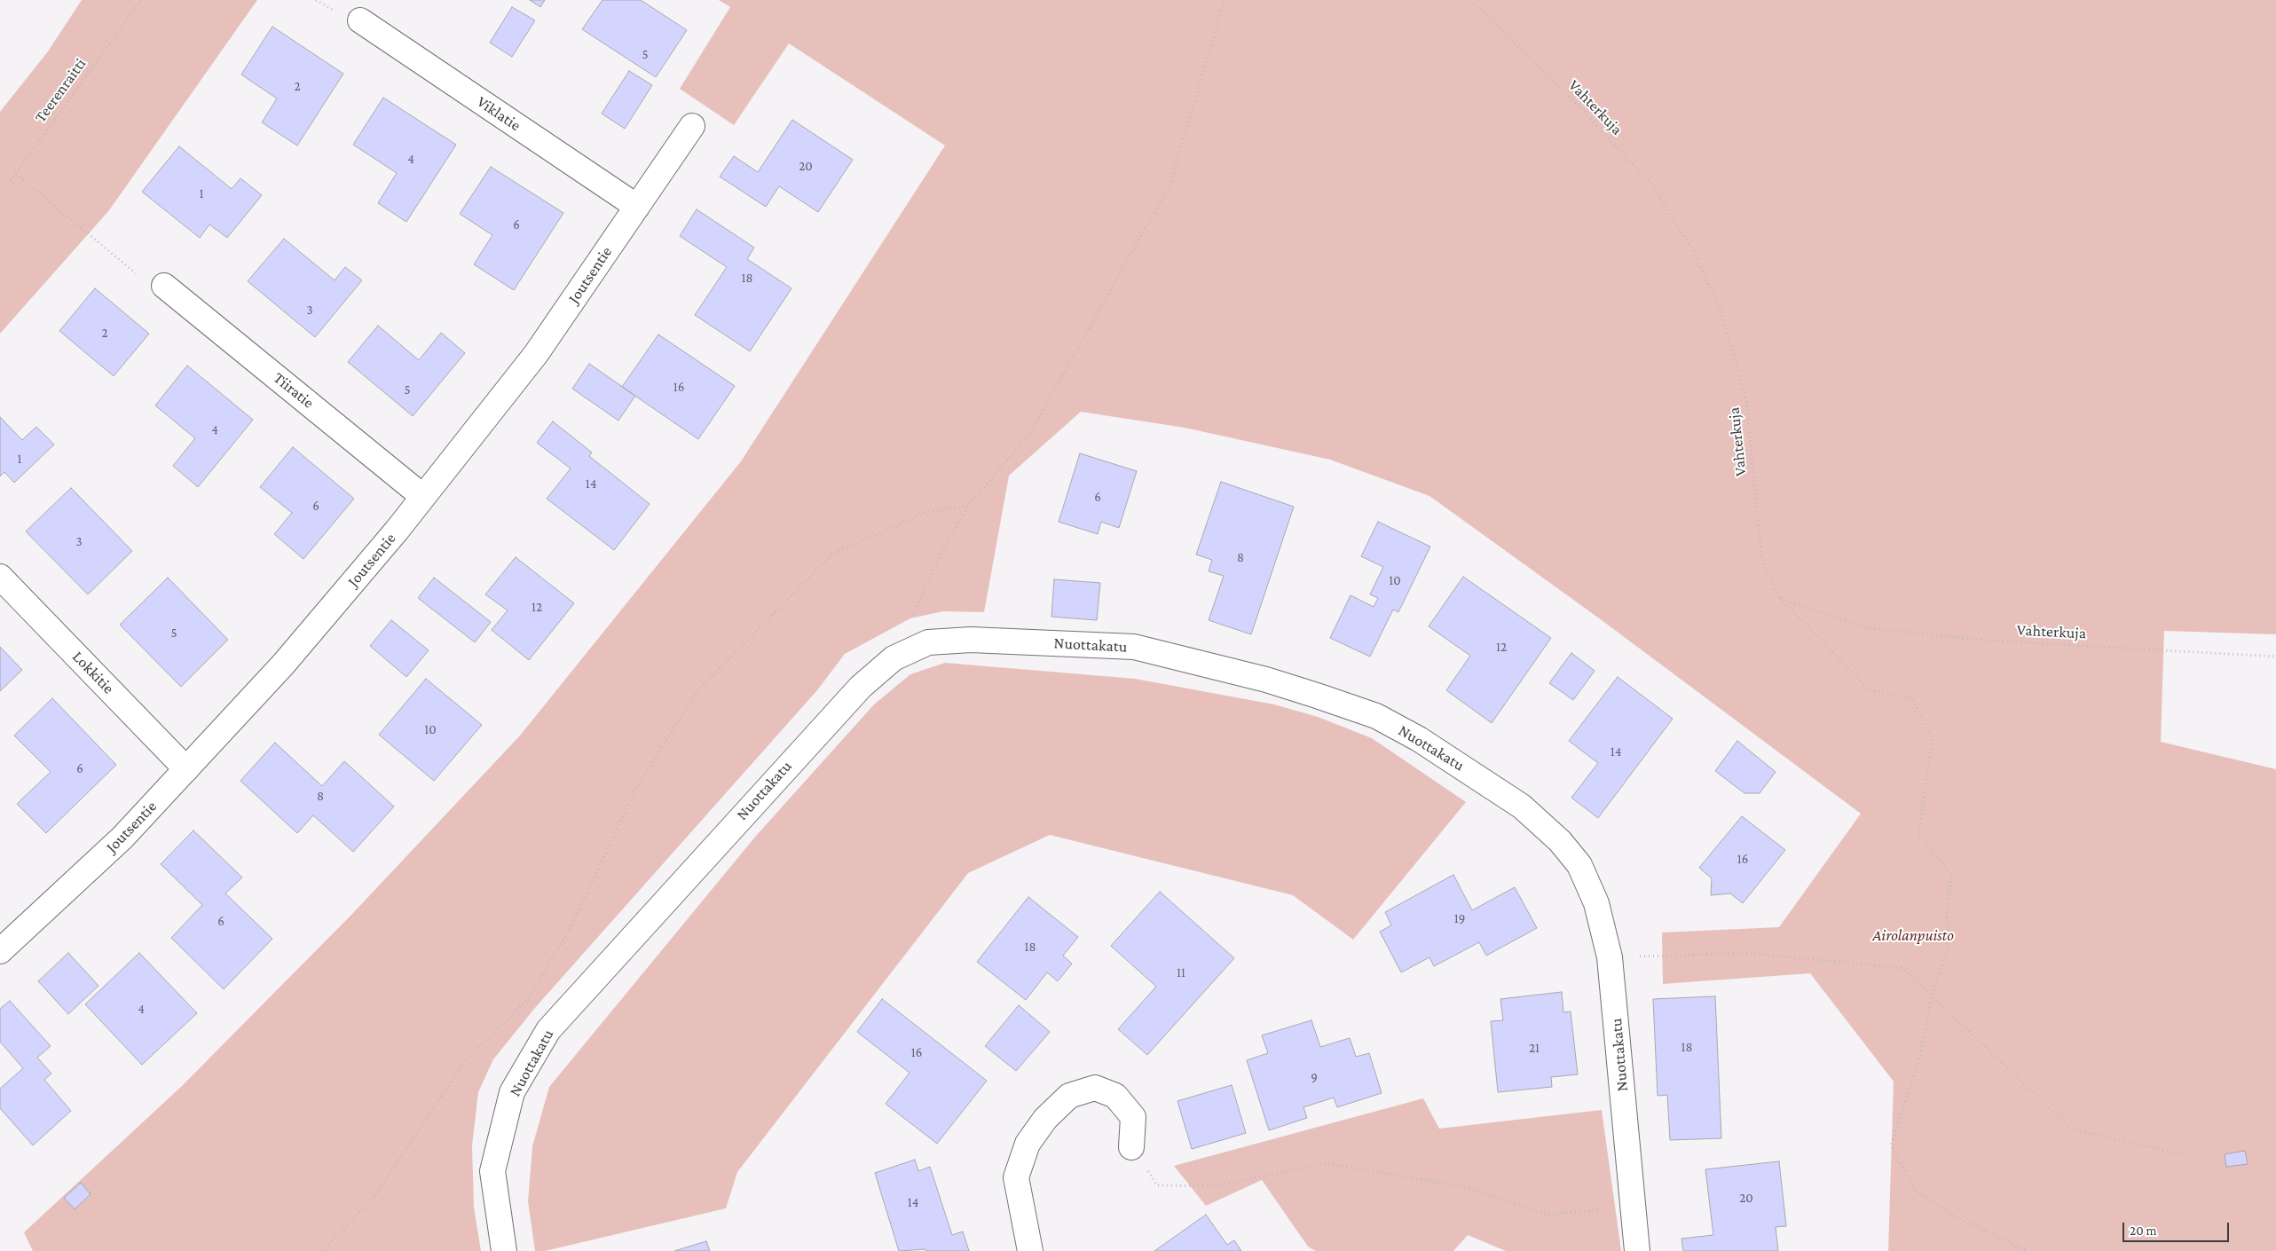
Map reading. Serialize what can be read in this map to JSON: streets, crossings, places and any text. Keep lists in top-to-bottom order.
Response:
{
  "streets": {
    "street": [
      "Viklatie",
      "Joutsentie",
      "Tiiratie",
      "Nuottakatu",
      "Lokkitie"
    ],
    "path": ["Teerenraitti", "Vahterkuja"]
  },
  "crossings": [
    ["Viklatie", "Joutsentie"],
    ["Joutsentie", "Tiiratie"],
    ["Joutsentie", "Lokkitie"]
  ],
  "parks": ["Airolanpuisto"],
  "house_numbers": [
    "5",
    "2",
    "4",
    "20",
    "1",
    "6",
    "18",
    "3",
    "2",
    "16",
    "5",
    "4",
    "1",
    "14",
    "6",
    "6",
    "3",
    "8",
    "10",
    "12",
    "5",
    "12",
    "10",
    "14",
    "6",
    "8",
    "16",
    "19",
    "6",
    "18",
    "11",
    "4",
    "18",
    "21",
    "16",
    "9",
    "20",
    "14"
  ],
  "scale_bar": "20 m"
}
